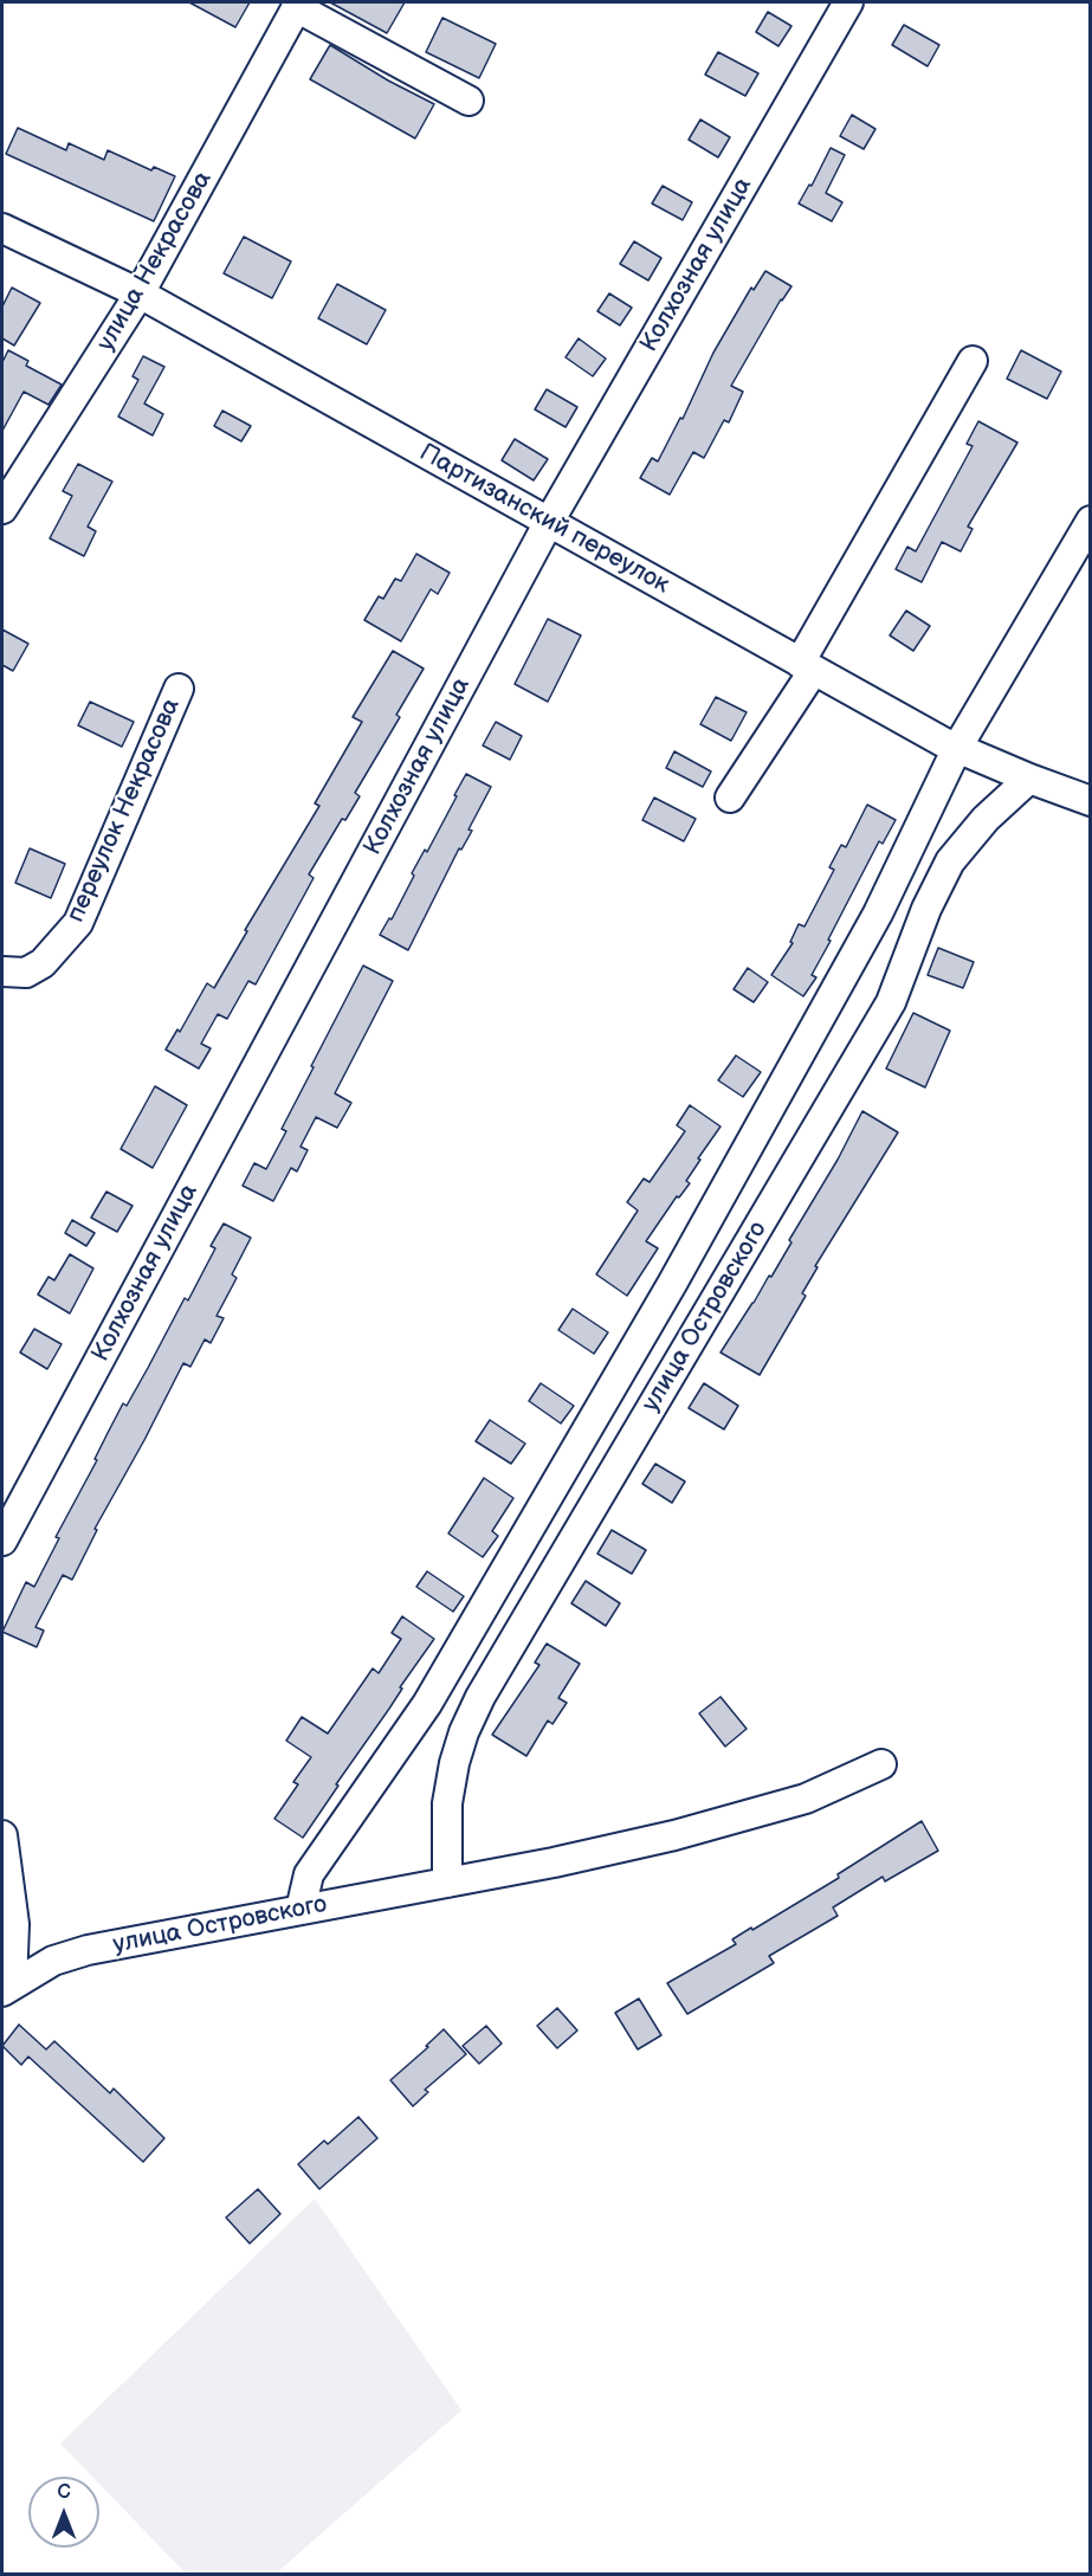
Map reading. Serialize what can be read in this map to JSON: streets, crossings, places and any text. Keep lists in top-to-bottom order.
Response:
{
  "streets": {
    "street": [
      "улица Некрасова",
      "Колхозная улица",
      "Партизанский переулок",
      "переулок Некрасова",
      "улица Островского"
    ]
  },
  "crossings": [
    ["улица Некрасова", "Партизанский переулок"],
    ["Колхозная улица", "Партизанский переулок"],
    ["Партизанский переулок", "улица Островского"]
  ],
  "north": "top"
}
